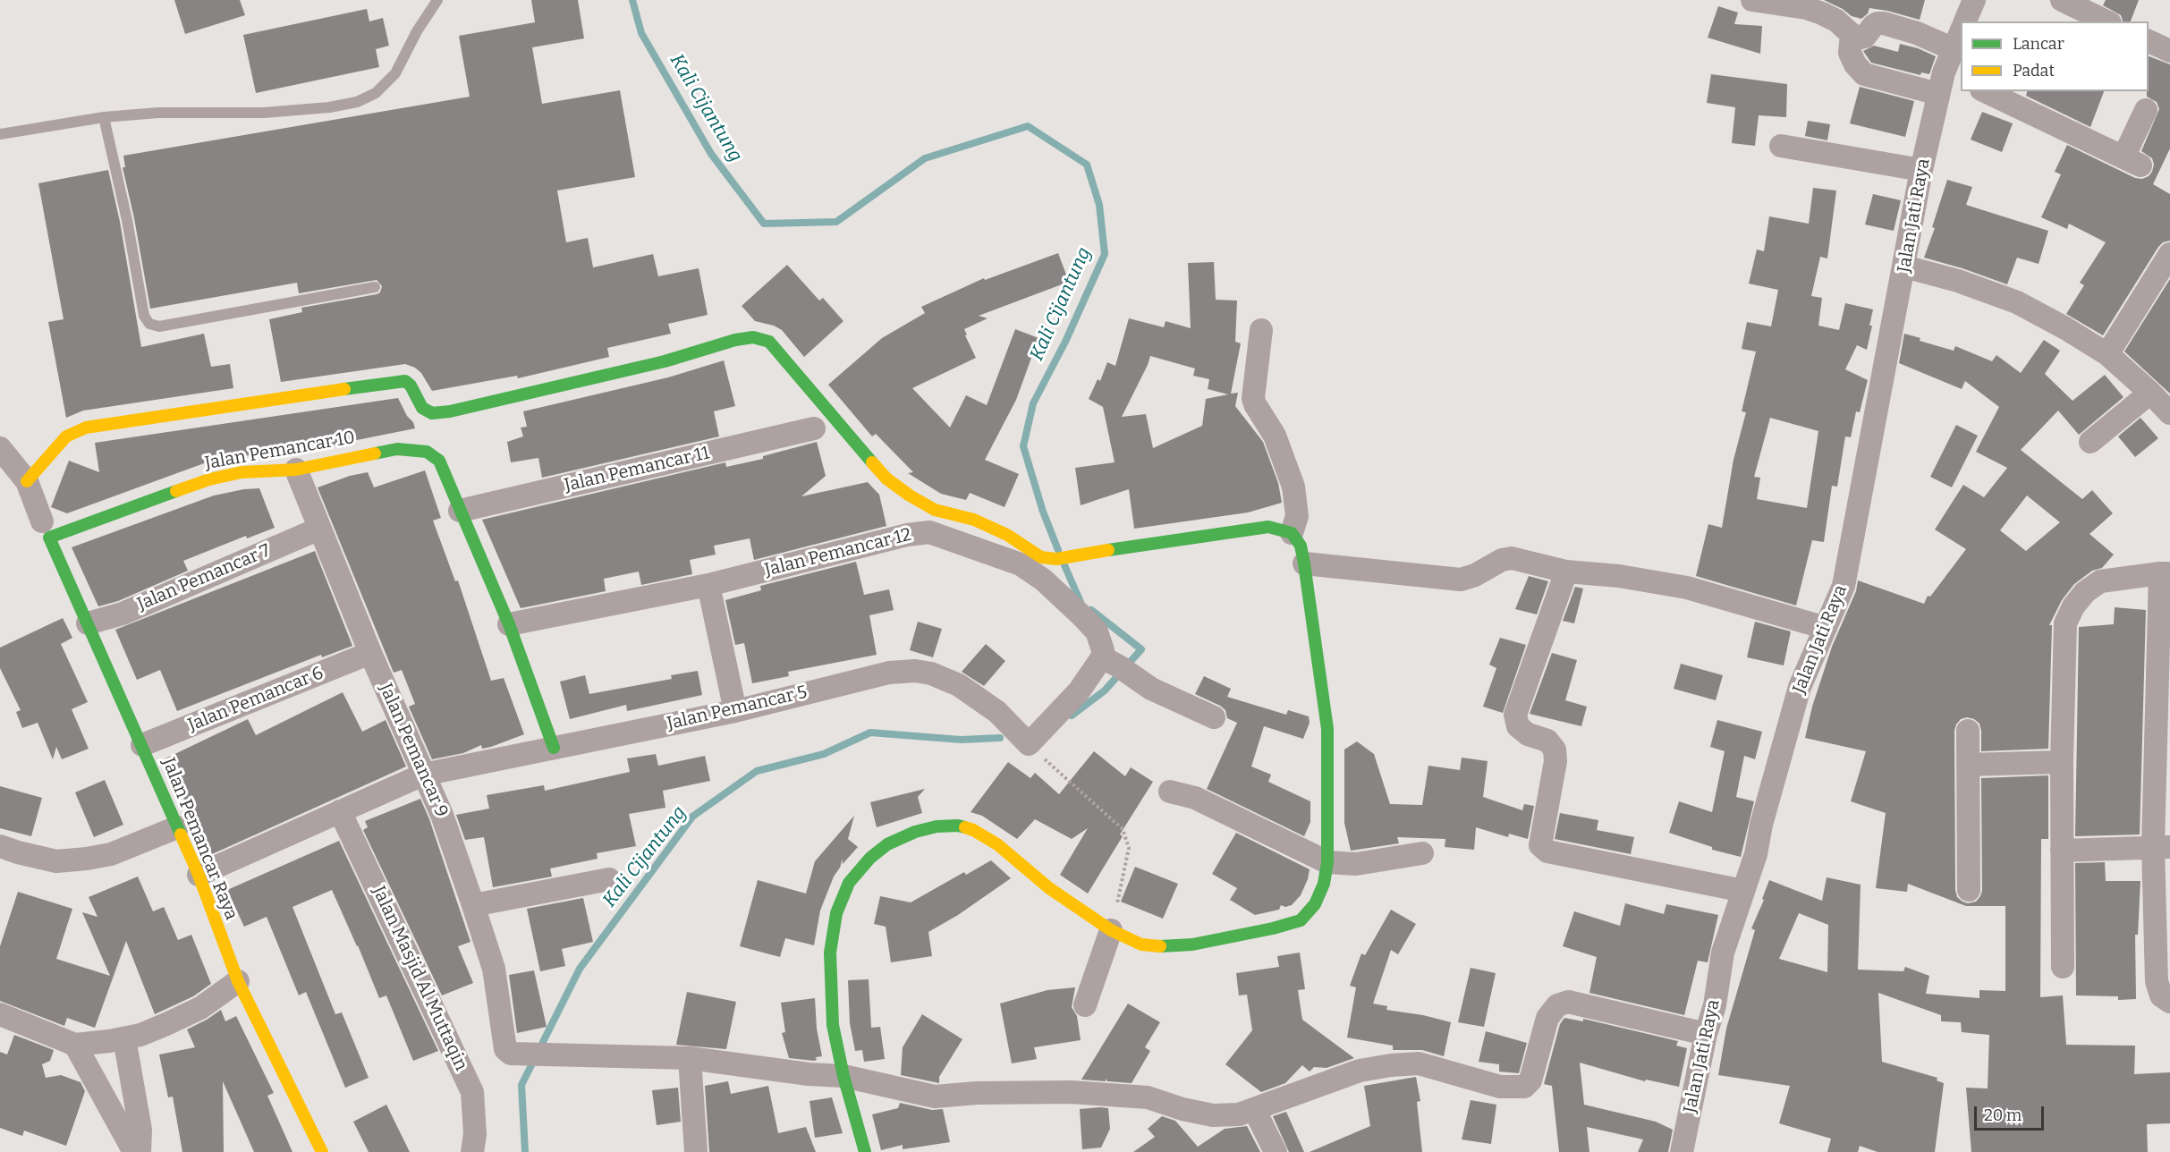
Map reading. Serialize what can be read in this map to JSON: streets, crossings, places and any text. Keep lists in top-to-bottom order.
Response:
{
  "streets": {
    "street": [
      "Jalan Jati Raya",
      "Jalan Pemancar 10",
      "Jalan Pemancar 11",
      "Jalan Pemancar 12",
      "Jalan Pemancar 7",
      "Jalan Pemancar 6",
      "Jalan Pemancar 5",
      "Jalan Pemancar 9",
      "Jalan Pemancar Raya",
      "Jalan Masjid Al Muttaqin"
    ]
  },
  "crossings": [
    ["Jalan Pemancar 10", "Jalan Pemancar 11"],
    ["Jalan Pemancar 10", "Jalan Pemancar 12"],
    ["Jalan Pemancar 10", "Jalan Pemancar 5"],
    ["Jalan Pemancar 10", "Jalan Pemancar 9"],
    ["Jalan Pemancar 10", "Jalan Pemancar Raya"],
    ["Jalan Pemancar 7", "Jalan Pemancar 9"],
    ["Jalan Pemancar 7", "Jalan Pemancar Raya"],
    ["Jalan Pemancar 6", "Jalan Pemancar 9"],
    ["Jalan Pemancar 6", "Jalan Pemancar Raya"],
    ["Jalan Pemancar 5", "Jalan Pemancar 9"],
    ["Jalan Pemancar 5", "Jalan Pemancar Raya"],
    ["Jalan Pemancar 5", "Jalan Masjid Al Muttaqin"]
  ],
  "water": ["Kali Cijantung"],
  "legend": ["Lancar", "Padat"],
  "scale_bar": "20 m"
}
